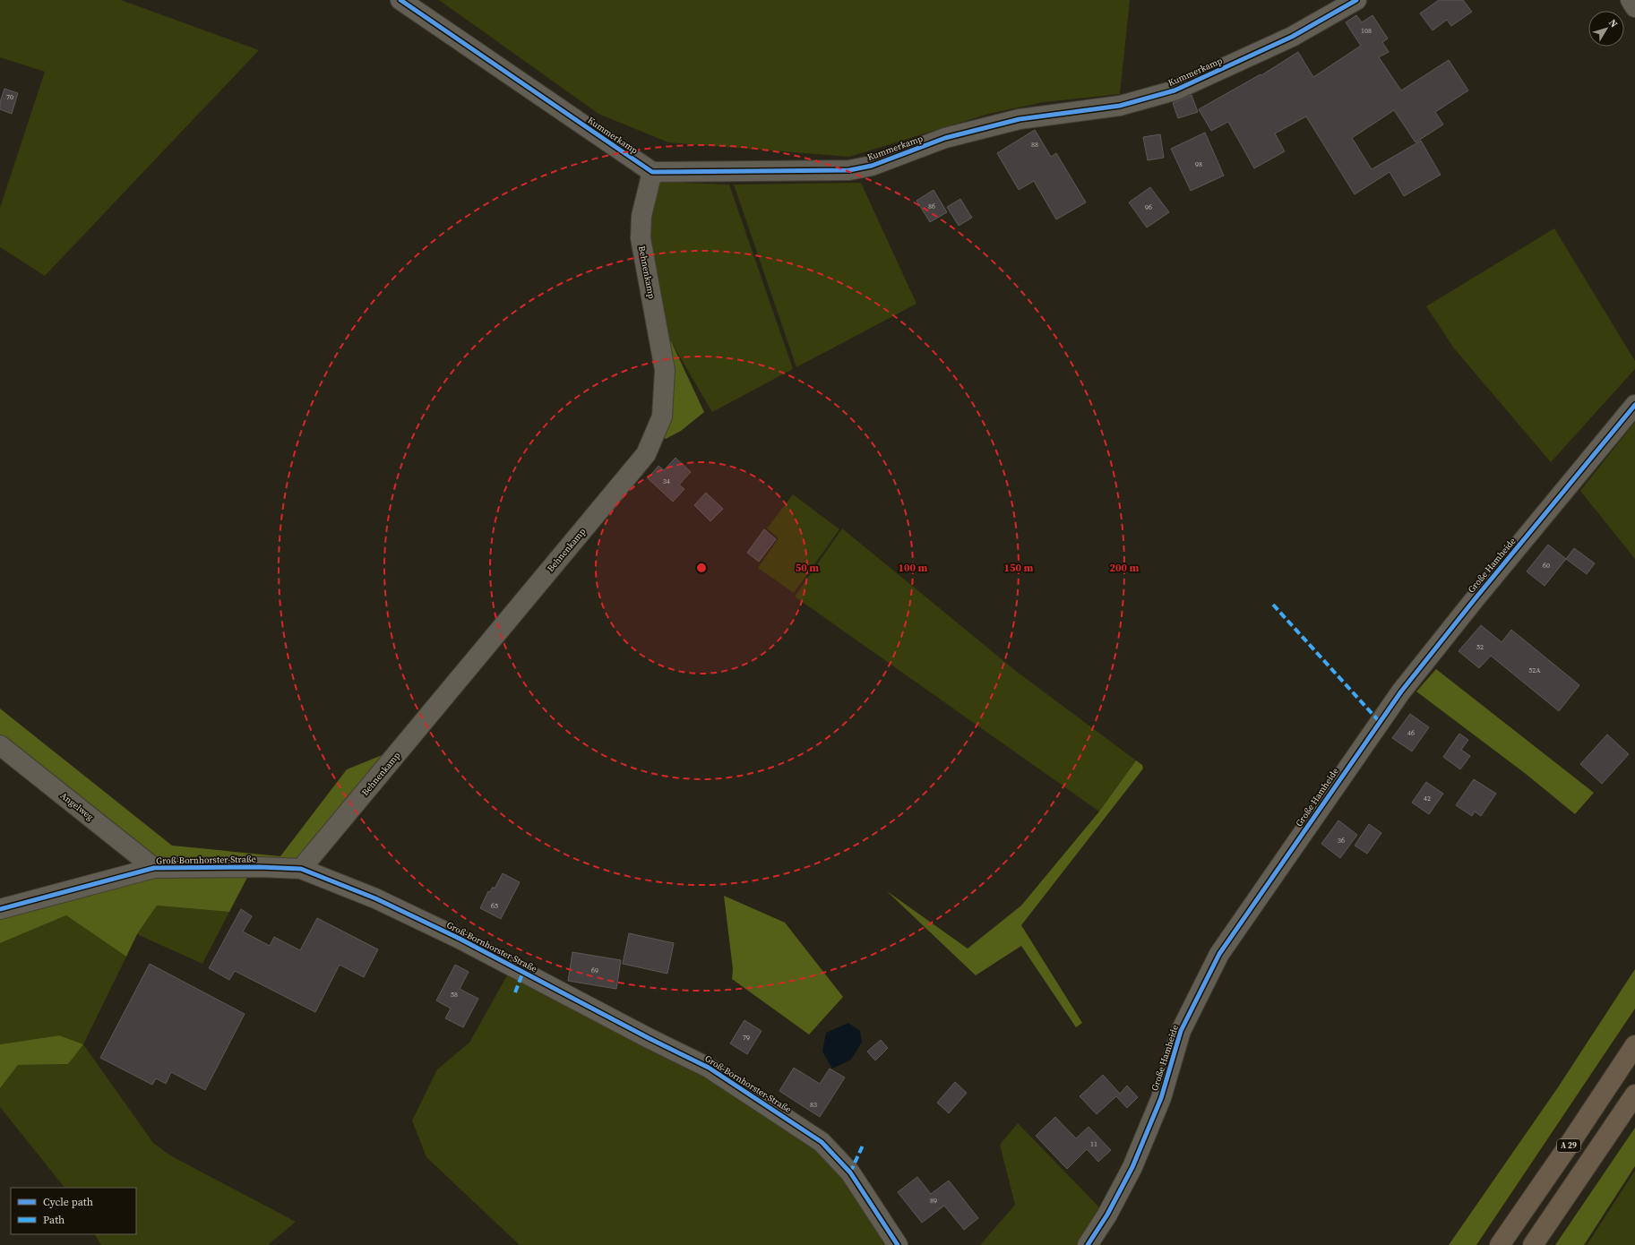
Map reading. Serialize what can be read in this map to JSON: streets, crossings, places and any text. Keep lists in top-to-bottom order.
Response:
{
  "streets": {
    "highway": ["A 29"],
    "street": [
      "Kummerkamp",
      "Behnenkamp",
      "Große Hamheide",
      "Angelweg",
      "Groß-Bornhorster-Straße"
    ]
  },
  "crossings": [
    ["Kummerkamp", "Behnenkamp"],
    ["Behnenkamp", "Groß-Bornhorster-Straße"],
    ["Angelweg", "Groß-Bornhorster-Straße"]
  ],
  "house_numbers": [
    "108",
    "70",
    "88",
    "98",
    "86",
    "96",
    "34",
    "60",
    "52",
    "52A",
    "46",
    "42",
    "36",
    "65",
    "69",
    "58",
    "79",
    "83",
    "11",
    "89"
  ],
  "legend": ["Cycle path", "Path"],
  "north": "top right",
  "rings": [
    "50 m",
    "100 m",
    "150 m",
    "200 m"
  ]
}
